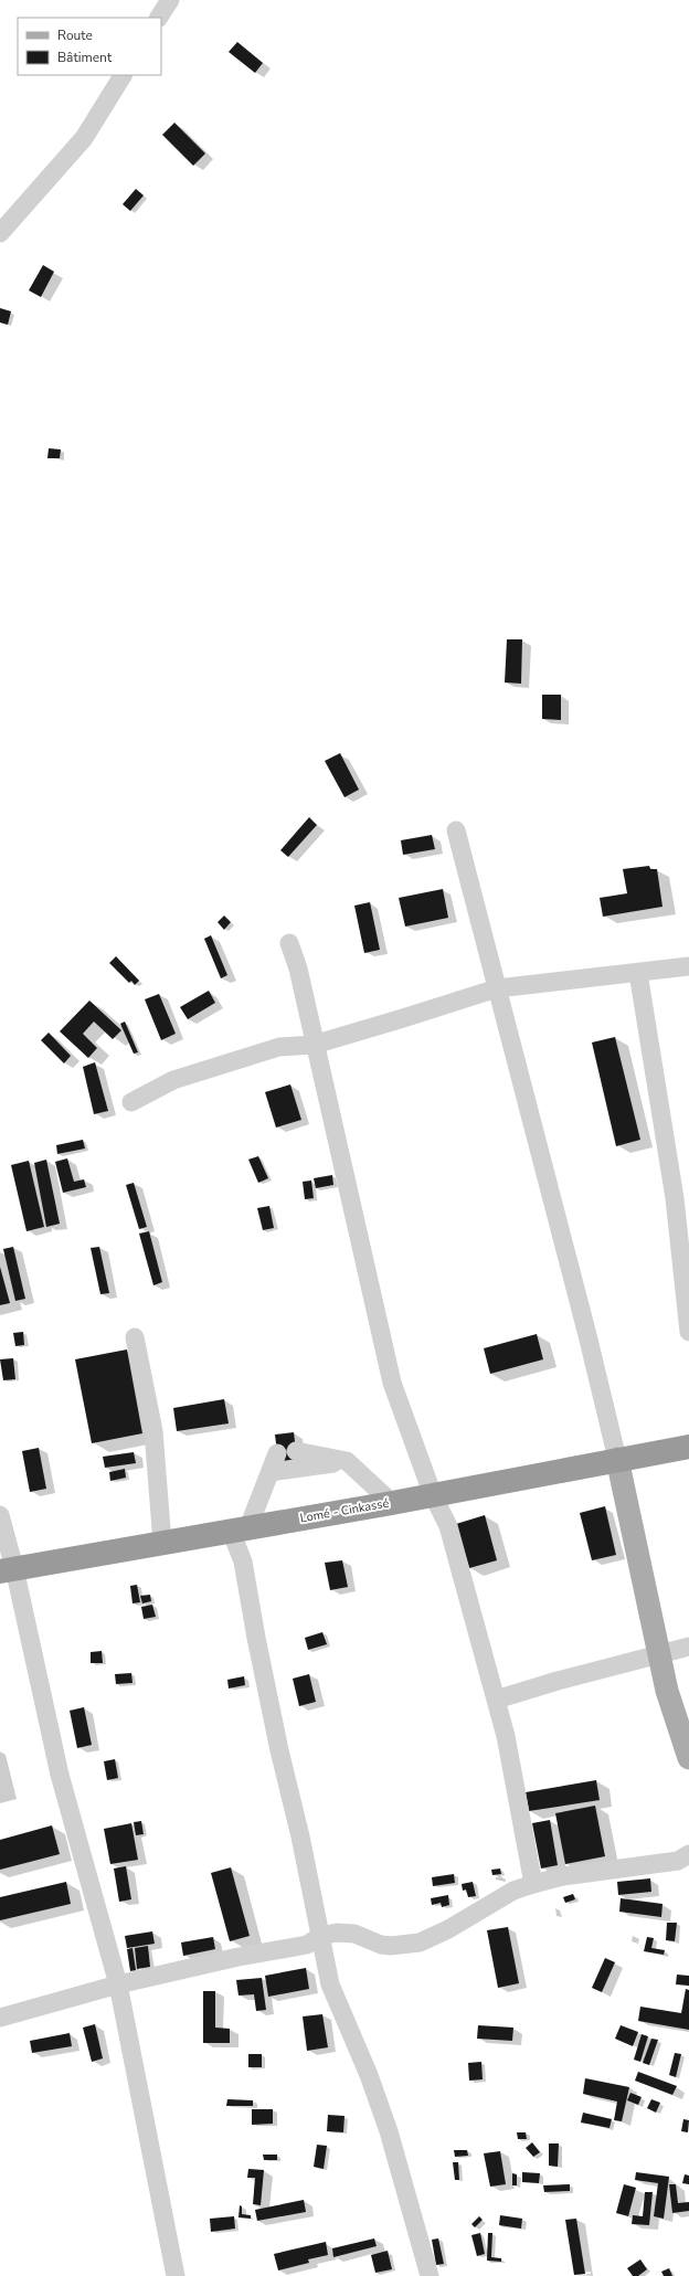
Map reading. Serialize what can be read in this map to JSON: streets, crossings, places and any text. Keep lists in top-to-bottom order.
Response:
{
  "streets": {
    "highway": ["Lomé - Cinkassé"]
  },
  "legend": ["Route", "Bâtiment"]
}
